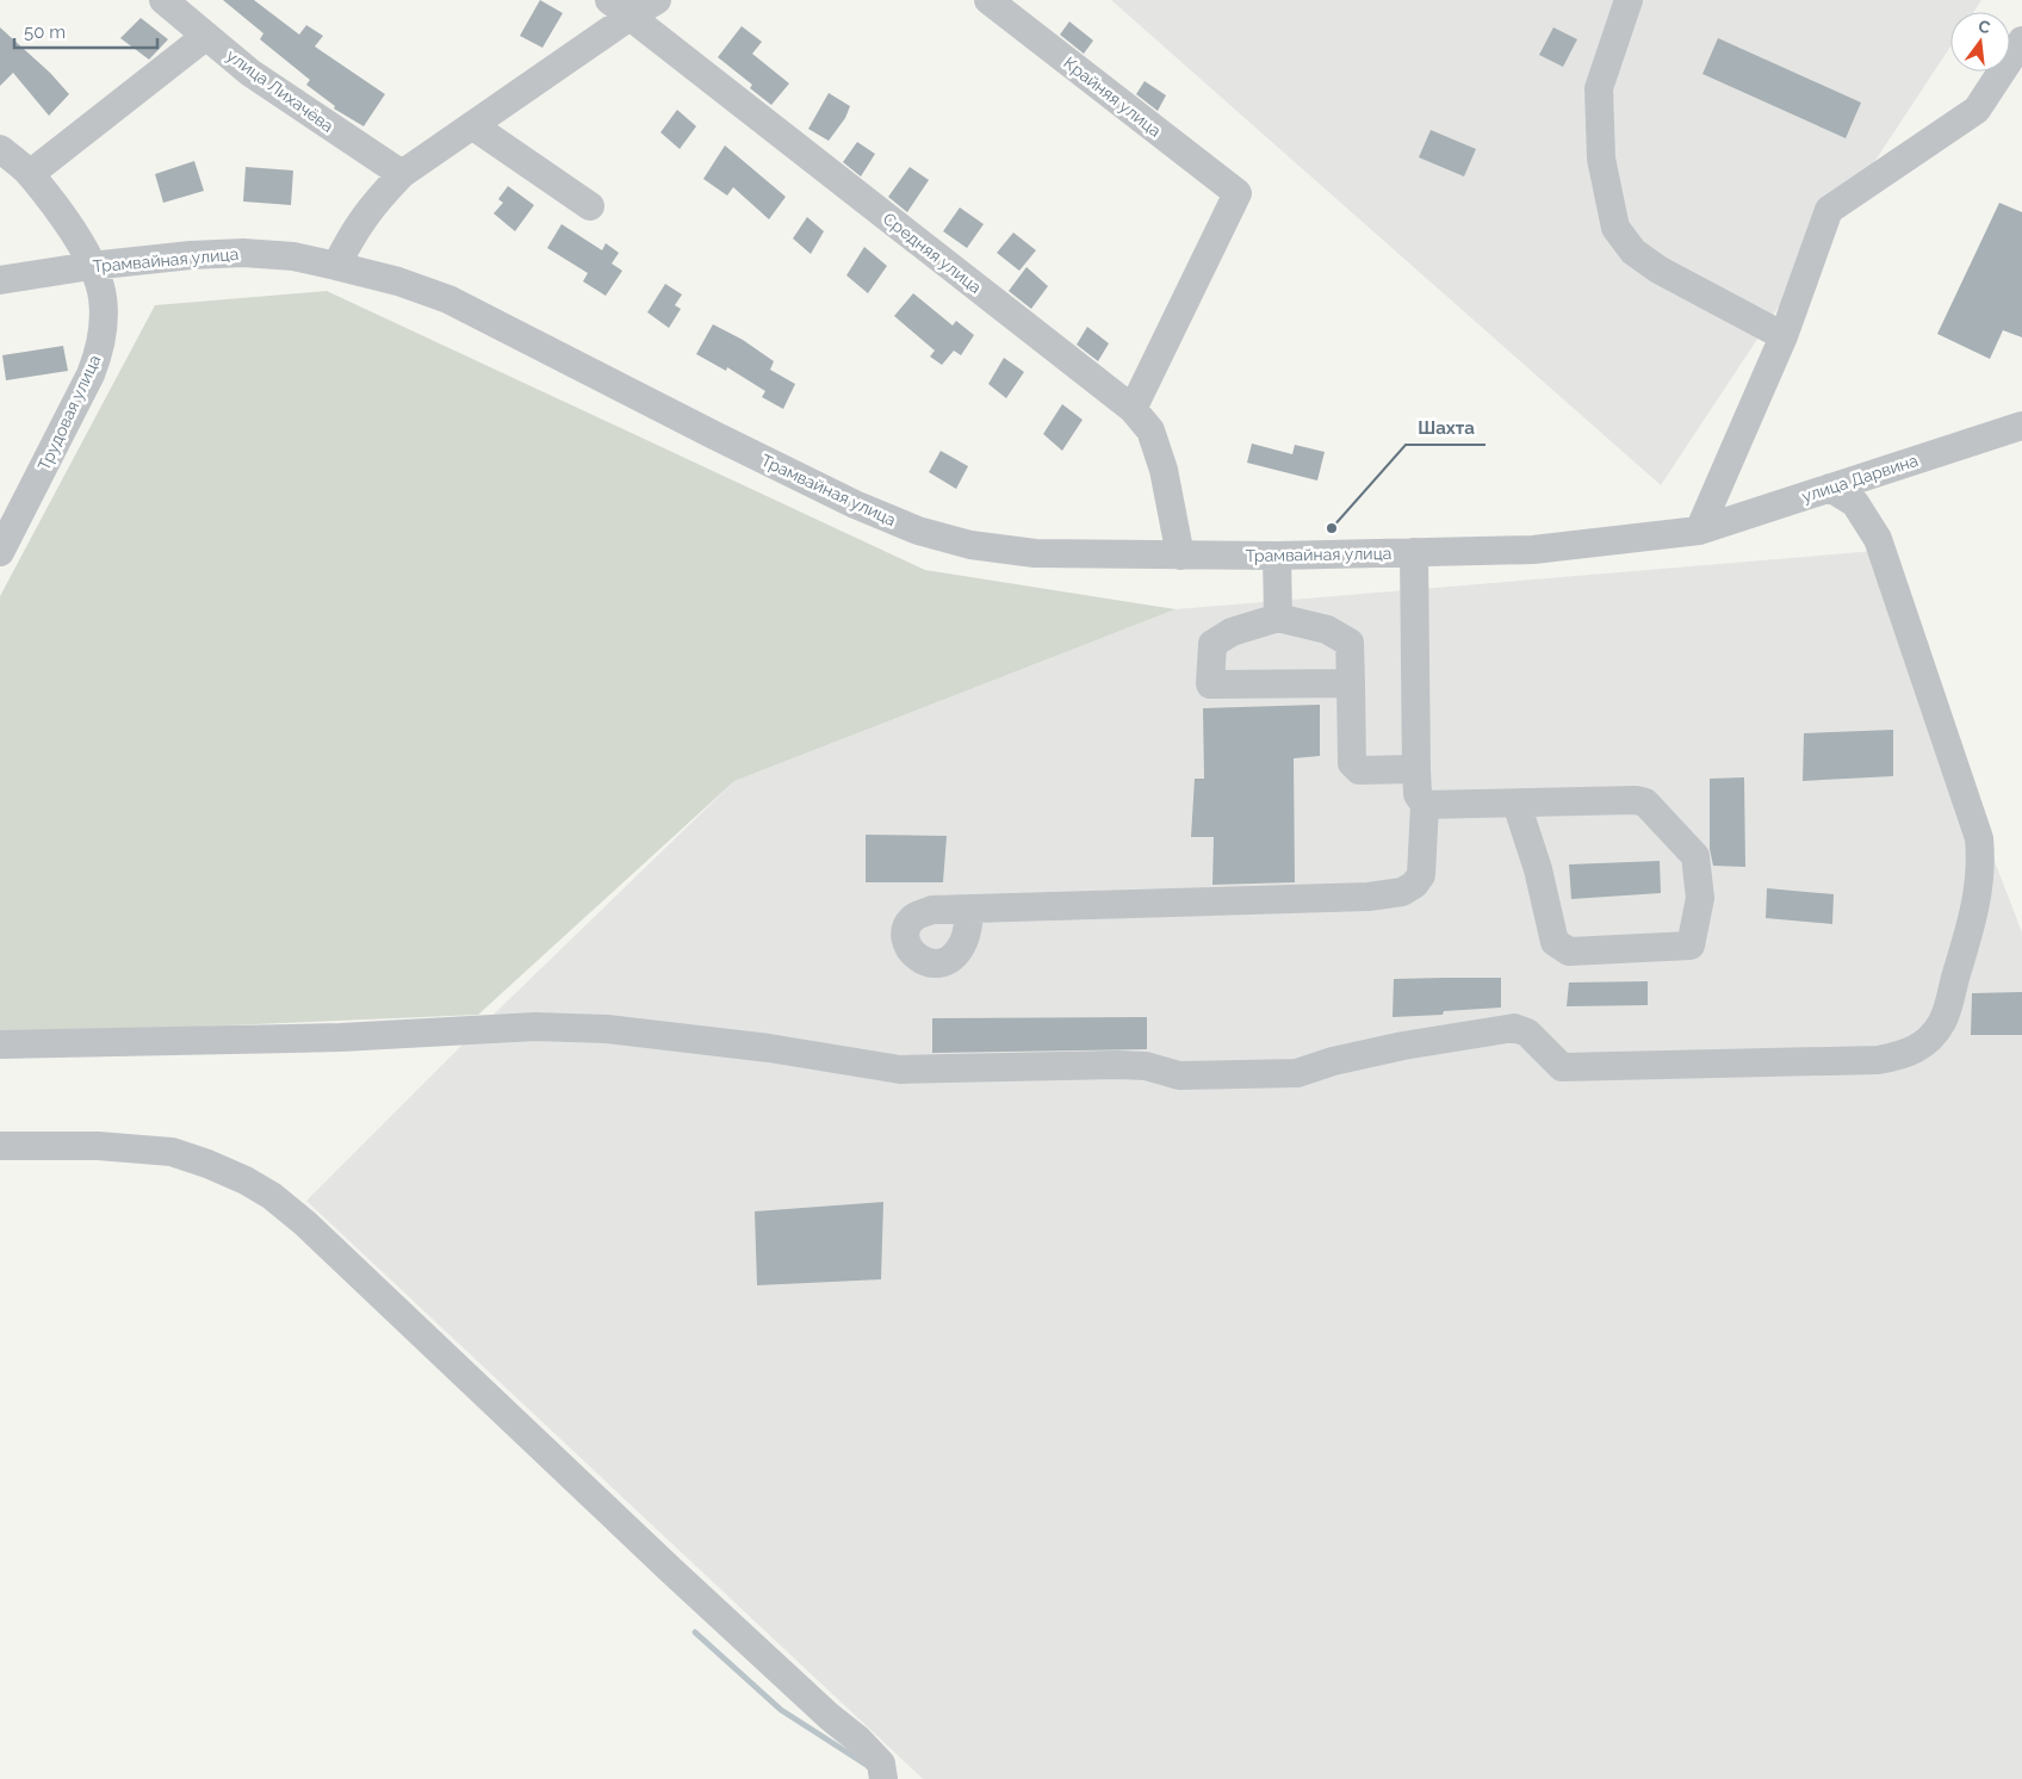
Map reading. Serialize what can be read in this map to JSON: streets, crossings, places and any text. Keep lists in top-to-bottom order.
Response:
{
  "streets": {
    "street": [
      "улица Лихачёва",
      "Крайняя улица",
      "Средняя улица",
      "Трамвайная улица",
      "Трудовая улица",
      "улица Дарвина"
    ]
  },
  "crossings": [
    ["Крайняя улица", "Средняя улица"],
    ["Средняя улица", "Трамвайная улица"],
    ["Трамвайная улица", "Трудовая улица"],
    ["Трамвайная улица", "улица Дарвина"]
  ],
  "places": ["Шахта"],
  "scale_bar": "50 m",
  "north": "top"
}
